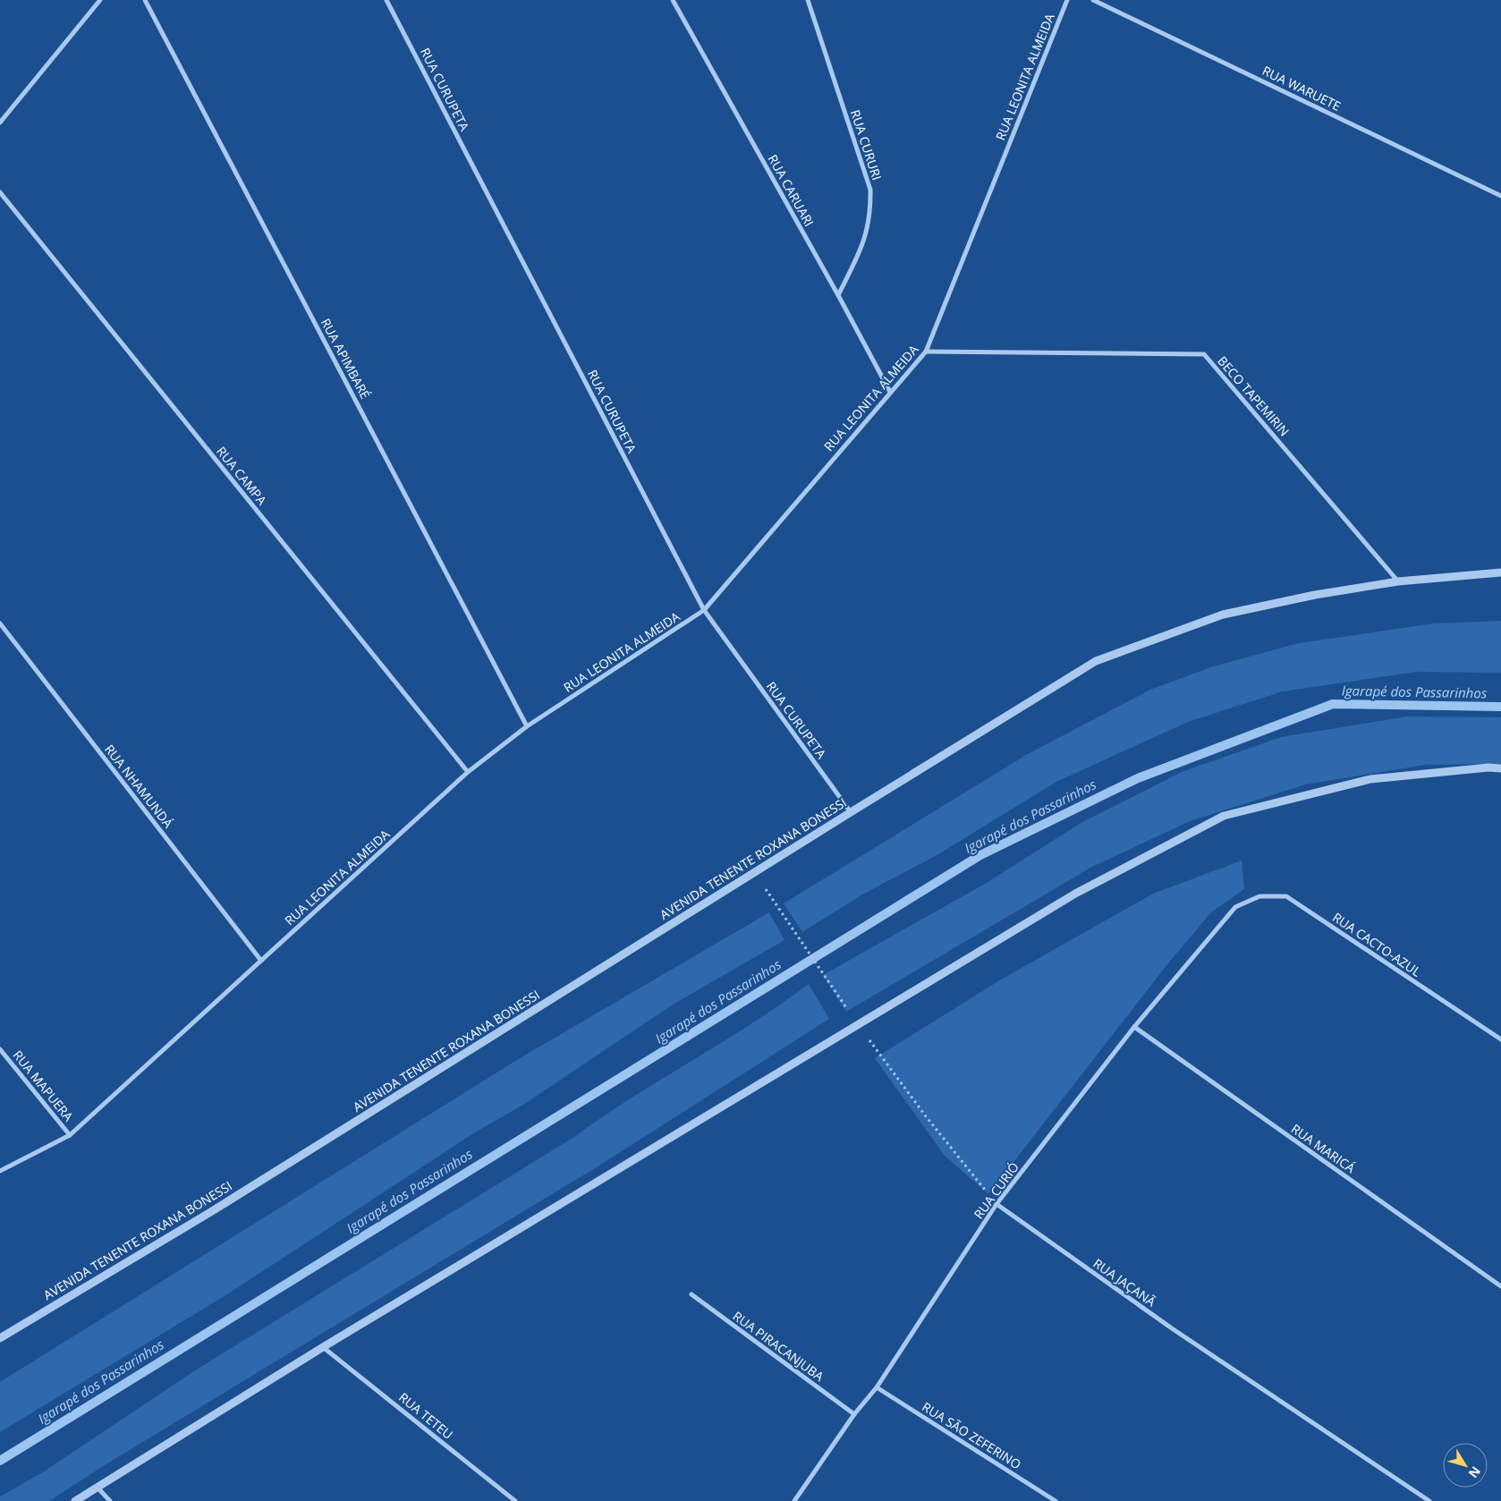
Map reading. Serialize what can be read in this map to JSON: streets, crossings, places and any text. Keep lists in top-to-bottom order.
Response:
{
  "streets": {
    "street": [
      "RUA LEONITA ALMEIDA",
      "RUA WARUETE",
      "RUA CURUPETA",
      "RUA CURURI",
      "RUA CARUARI",
      "RUA APIMBARÉ",
      "BECO TAPEMIRIN",
      "RUA CAMPA",
      "RUA NHAMUNDÁ",
      "AVENIDA TENENTE ROXANA BONESSI",
      "RUA CACTO-AZUL",
      "RUA MAPUERA",
      "RUA MARICÁ",
      "RUA CURIÓ",
      "RUA JAÇANÃ",
      "RUA PIRACANJUBA",
      "RUA TETEU",
      "RUA SÃO ZEFERINO"
    ]
  },
  "crossings": [
    ["RUA LEONITA ALMEIDA", "RUA CURUPETA"],
    ["RUA LEONITA ALMEIDA", "RUA CARUARI"],
    ["RUA LEONITA ALMEIDA", "RUA APIMBARÉ"],
    ["RUA LEONITA ALMEIDA", "BECO TAPEMIRIN"],
    ["RUA LEONITA ALMEIDA", "RUA CAMPA"],
    ["RUA LEONITA ALMEIDA", "RUA NHAMUNDÁ"],
    ["RUA LEONITA ALMEIDA", "RUA MAPUERA"],
    ["RUA CURUPETA", "AVENIDA TENENTE ROXANA BONESSI"],
    ["RUA CURURI", "RUA CARUARI"],
    ["BECO TAPEMIRIN", "AVENIDA TENENTE ROXANA BONESSI"],
    ["RUA CACTO-AZUL", "RUA CURIÓ"],
    ["RUA MARICÁ", "RUA CURIÓ"],
    ["RUA CURIÓ", "RUA JAÇANÃ"],
    ["RUA CURIÓ", "RUA PIRACANJUBA"],
    ["RUA CURIÓ", "RUA SÃO ZEFERINO"]
  ],
  "water": ["Igarapé dos Passarinhos"],
  "north": "bottom right"
}
